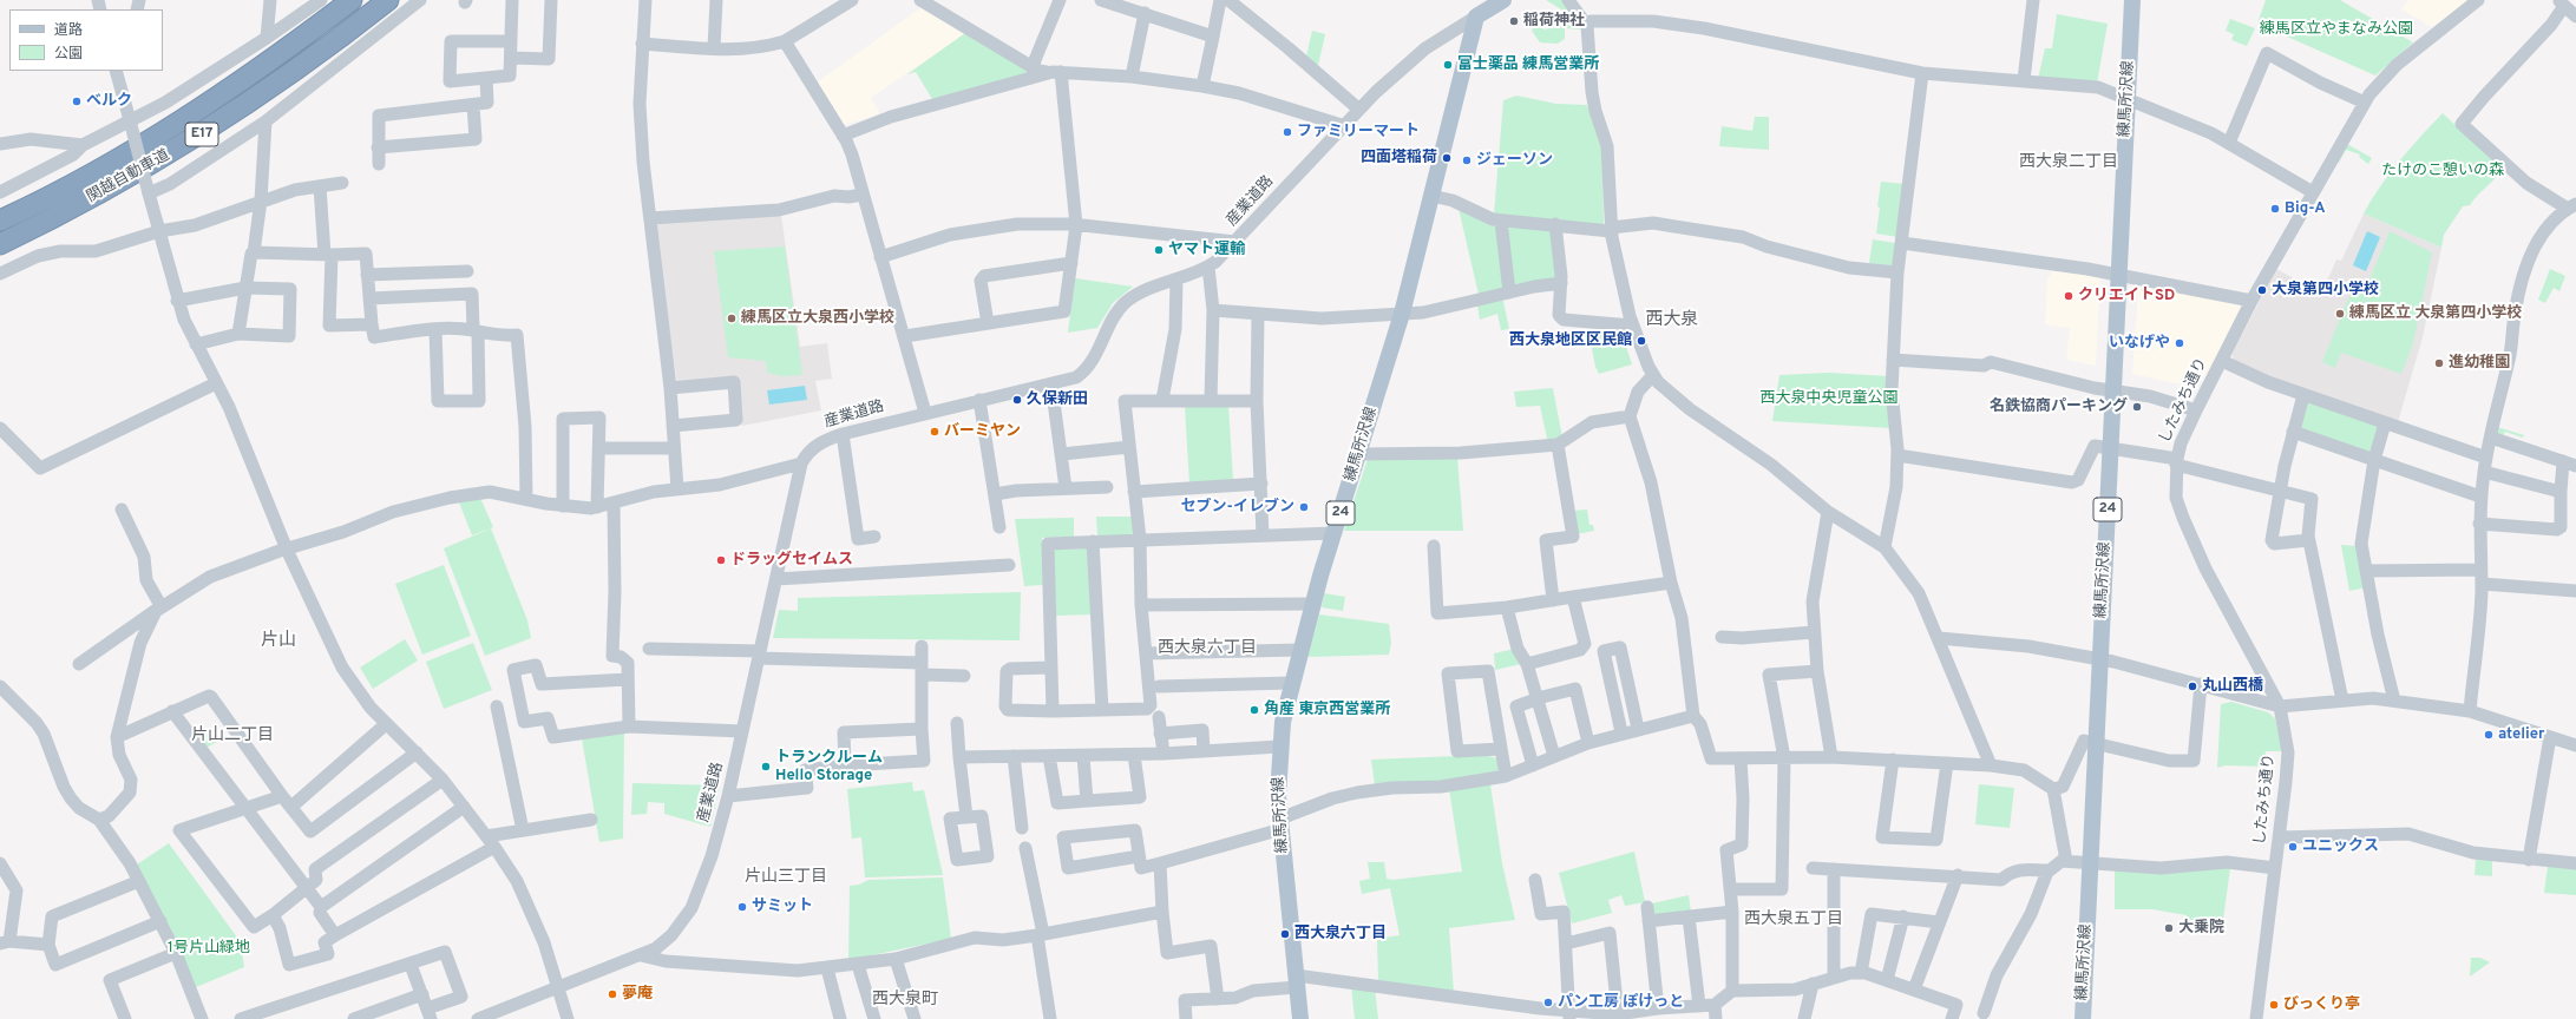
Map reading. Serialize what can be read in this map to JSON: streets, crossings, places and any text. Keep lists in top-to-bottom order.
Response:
{
  "streets": {
    "highway": ["E17", "関越自動車道"],
    "main road": ["練馬所沢線", "24"],
    "street": ["産業道路", "したみち通り"]
  },
  "crossings": [
    ["練馬所沢線", "産業道路"]
  ],
  "districts": [
    "西大泉二丁目",
    "西大泉",
    "片山",
    "西大泉六丁目",
    "片山二丁目",
    "片山三丁目",
    "西大泉五丁目",
    "西大泉町"
  ],
  "parks": [
    "練馬区立やまなみ公園",
    "たけのこ憩いの森",
    "西大泉中央児童公園",
    "1号片山緑地"
  ],
  "places": [
    "稲荷神社",
    "富士薬品 練馬営業所",
    "ベルク",
    "ファミリーマート",
    "四面塔稲荷",
    "ジェーソン",
    "Big-A",
    "ヤマト運輸",
    "大泉第四小学校",
    "クリエイトSD",
    "練馬区立 大泉第四小学校",
    "練馬区立大泉西小学校",
    "西大泉地区区民館",
    "いなげや",
    "進幼稚園",
    "久保新田",
    "名鉄協商パーキング",
    "バーミヤン",
    "セブン-イレブン",
    "ドラッグセイムス",
    "丸山西橋",
    "角産 東京西営業所",
    "atelier",
    "トランクルーム Hello Storage",
    "ユニックス",
    "サミット",
    "大乗院",
    "西大泉六丁目",
    "夢庵",
    "パン工房 ぽけっと",
    "びっくり亭"
  ],
  "legend": ["道路", "公園"]
}
